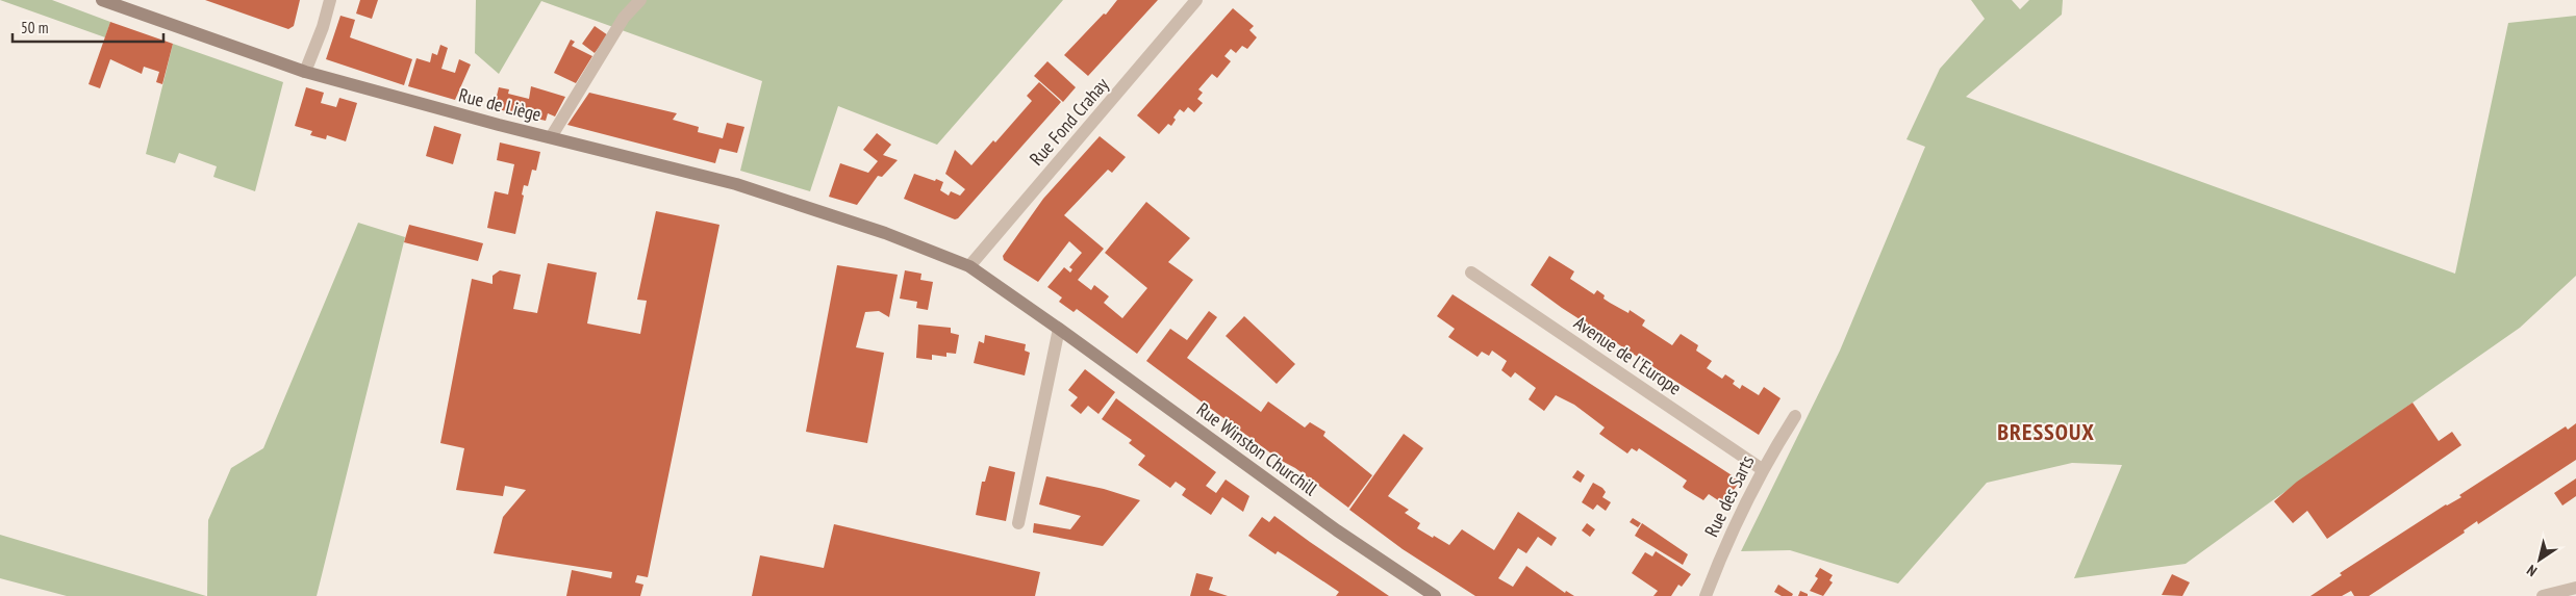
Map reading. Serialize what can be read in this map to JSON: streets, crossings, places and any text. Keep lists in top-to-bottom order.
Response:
{
  "streets": {
    "main road": ["Rue de Liège", "Rue Winston Churchill"],
    "street": ["Rue Fond Crahay", "Avenue de l'Europe", "Rue des Sarts"]
  },
  "crossings": [
    ["Rue de Liège", "Rue Winston Churchill"],
    ["Rue Fond Crahay", "Rue Winston Churchill"],
    ["Avenue de l'Europe", "Rue des Sarts"]
  ],
  "districts": ["BRESSOUX"],
  "scale_bar": "50 m",
  "north": "bottom left"
}
